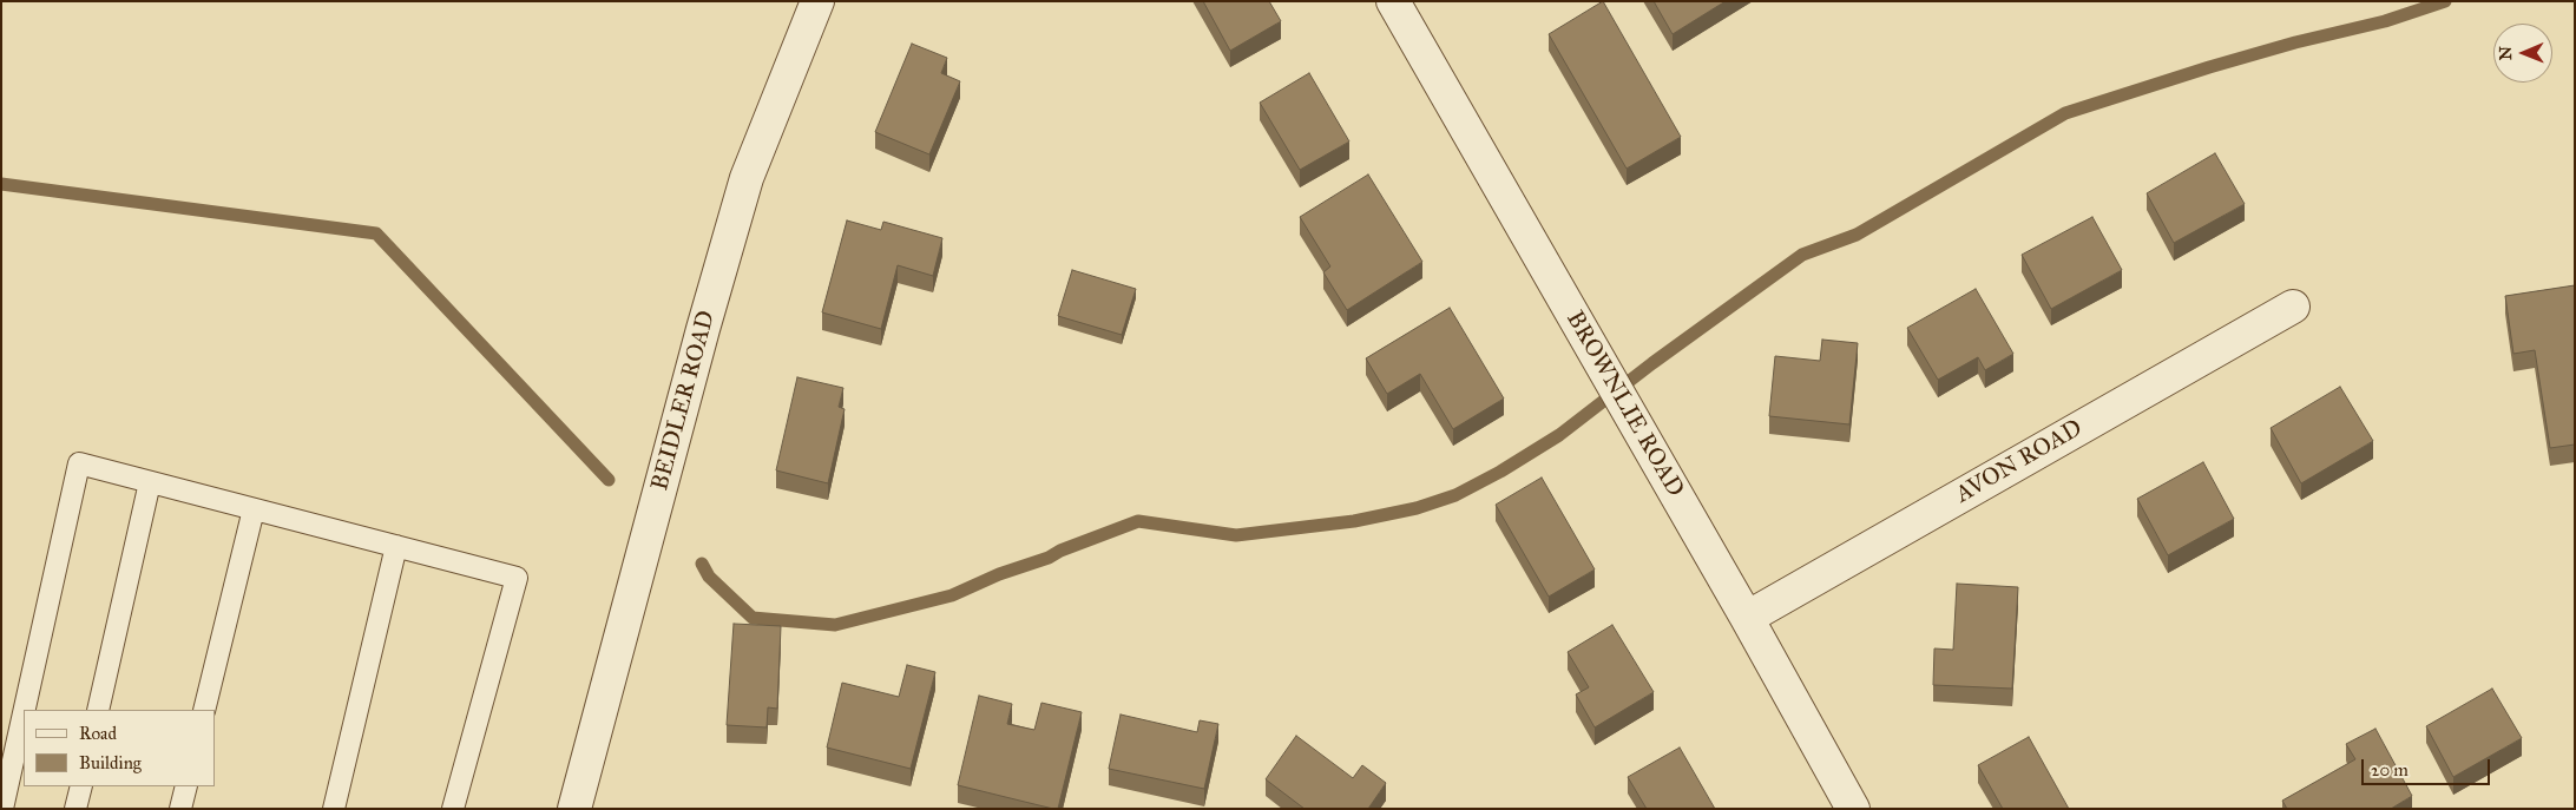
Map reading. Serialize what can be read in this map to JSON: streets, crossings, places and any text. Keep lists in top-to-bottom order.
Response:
{
  "streets": {
    "street": ["BEIDLER ROAD", "BROWNLIE ROAD", "AVON ROAD"]
  },
  "crossings": [
    ["BROWNLIE ROAD", "AVON ROAD"]
  ],
  "legend": ["Road", "Building"],
  "scale_bar": "20 m",
  "north": "left"
}
